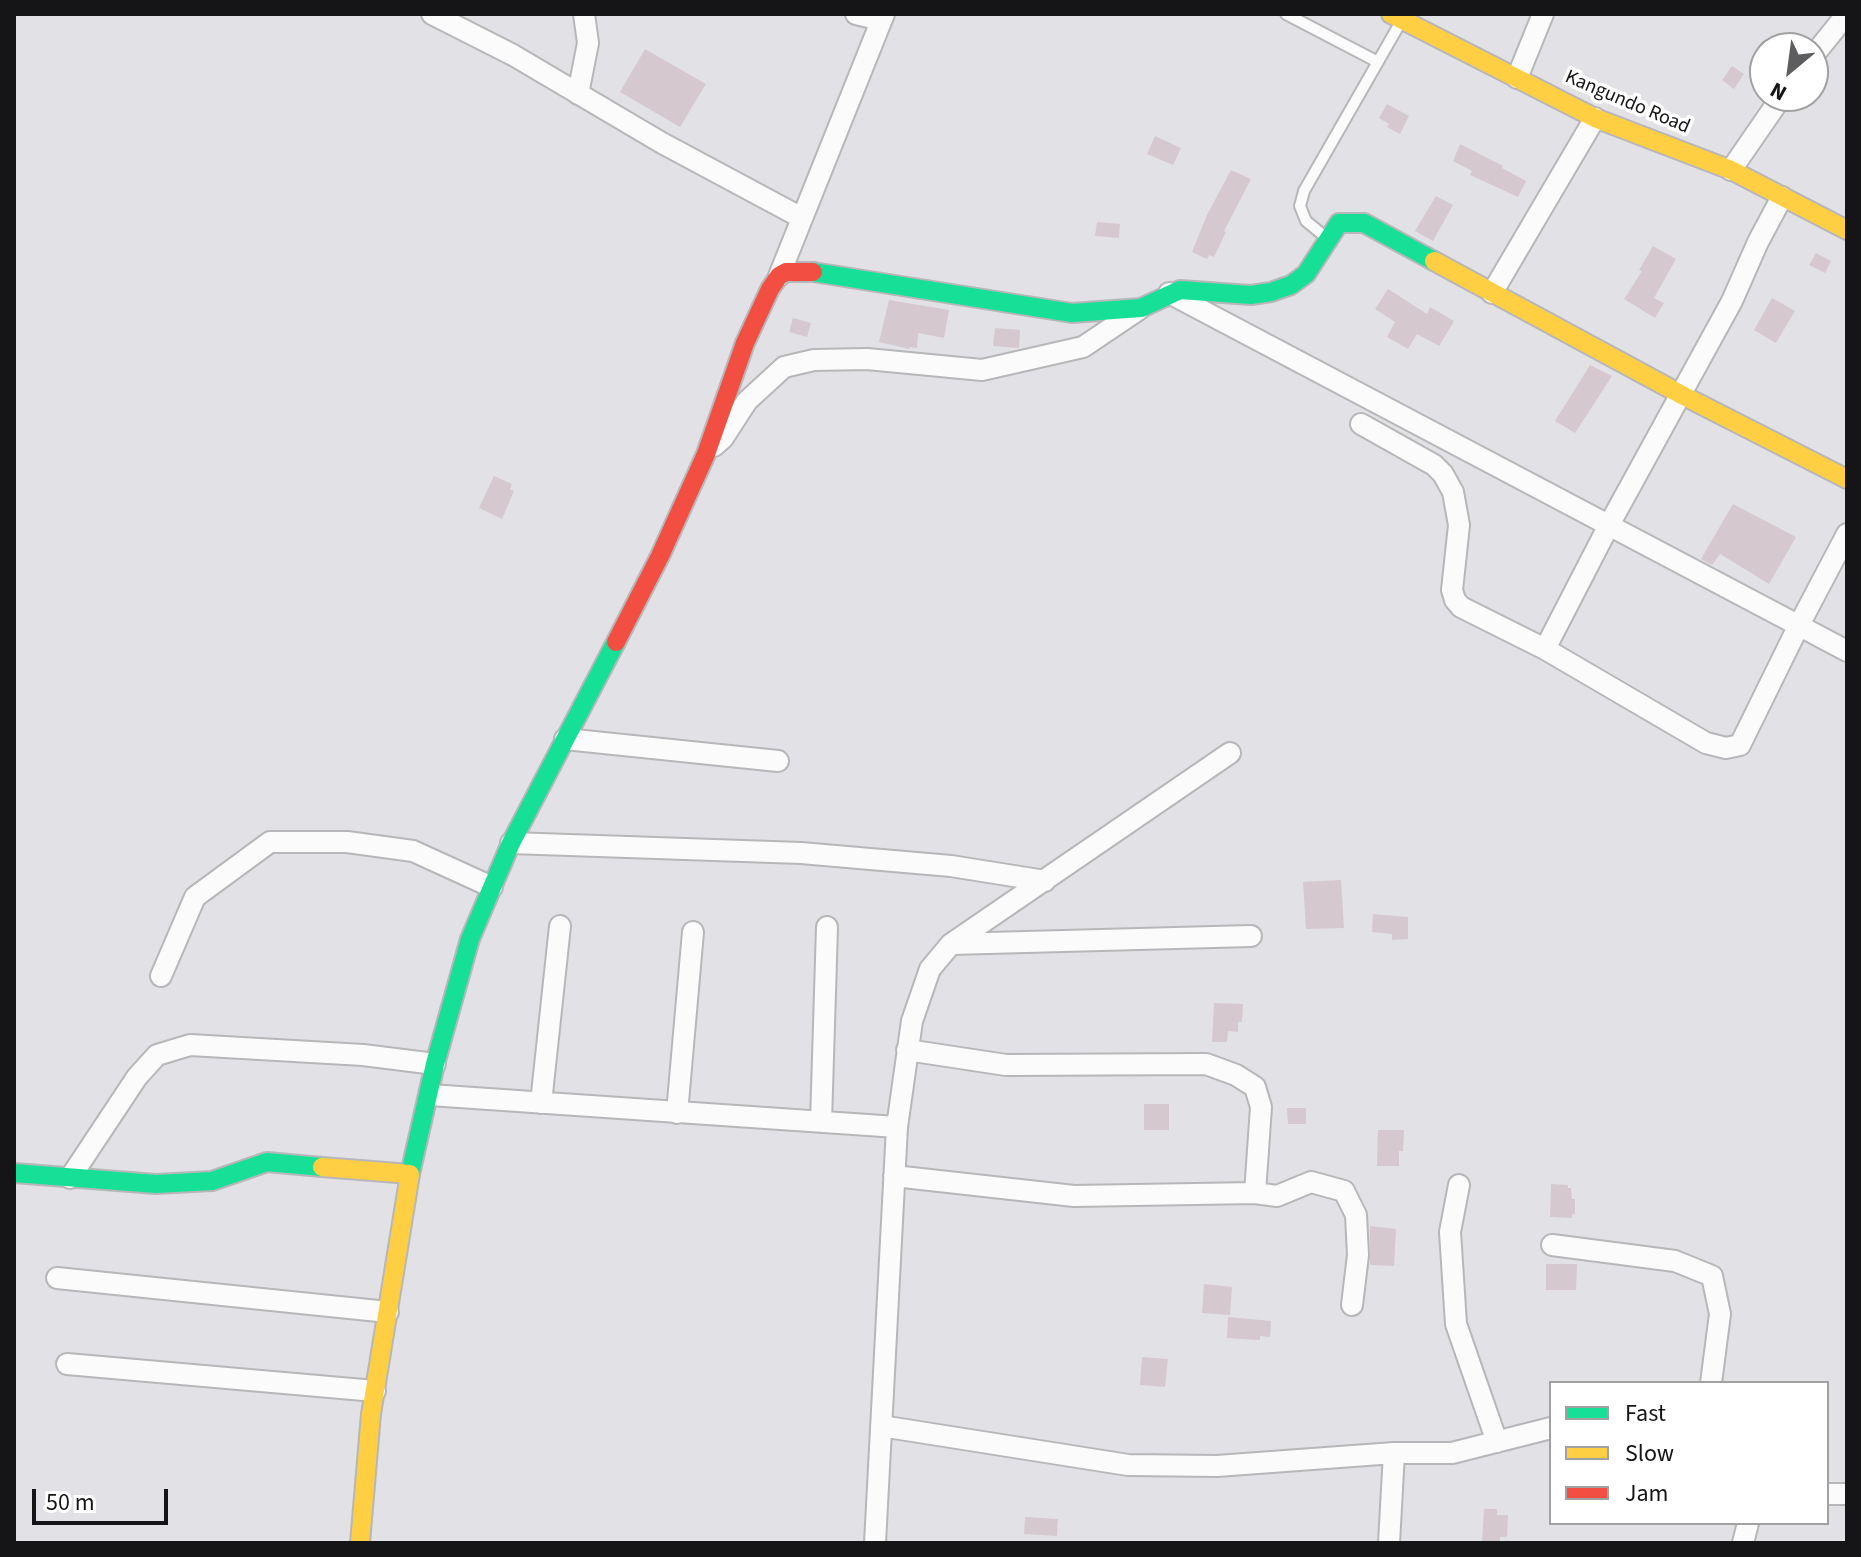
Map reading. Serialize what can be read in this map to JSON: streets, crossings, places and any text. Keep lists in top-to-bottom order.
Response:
{
  "streets": {
    "main road": ["Kangundo Road"]
  },
  "legend": ["Fast", "Slow", "Jam"],
  "scale_bar": "50 m",
  "north": "bottom left"
}
